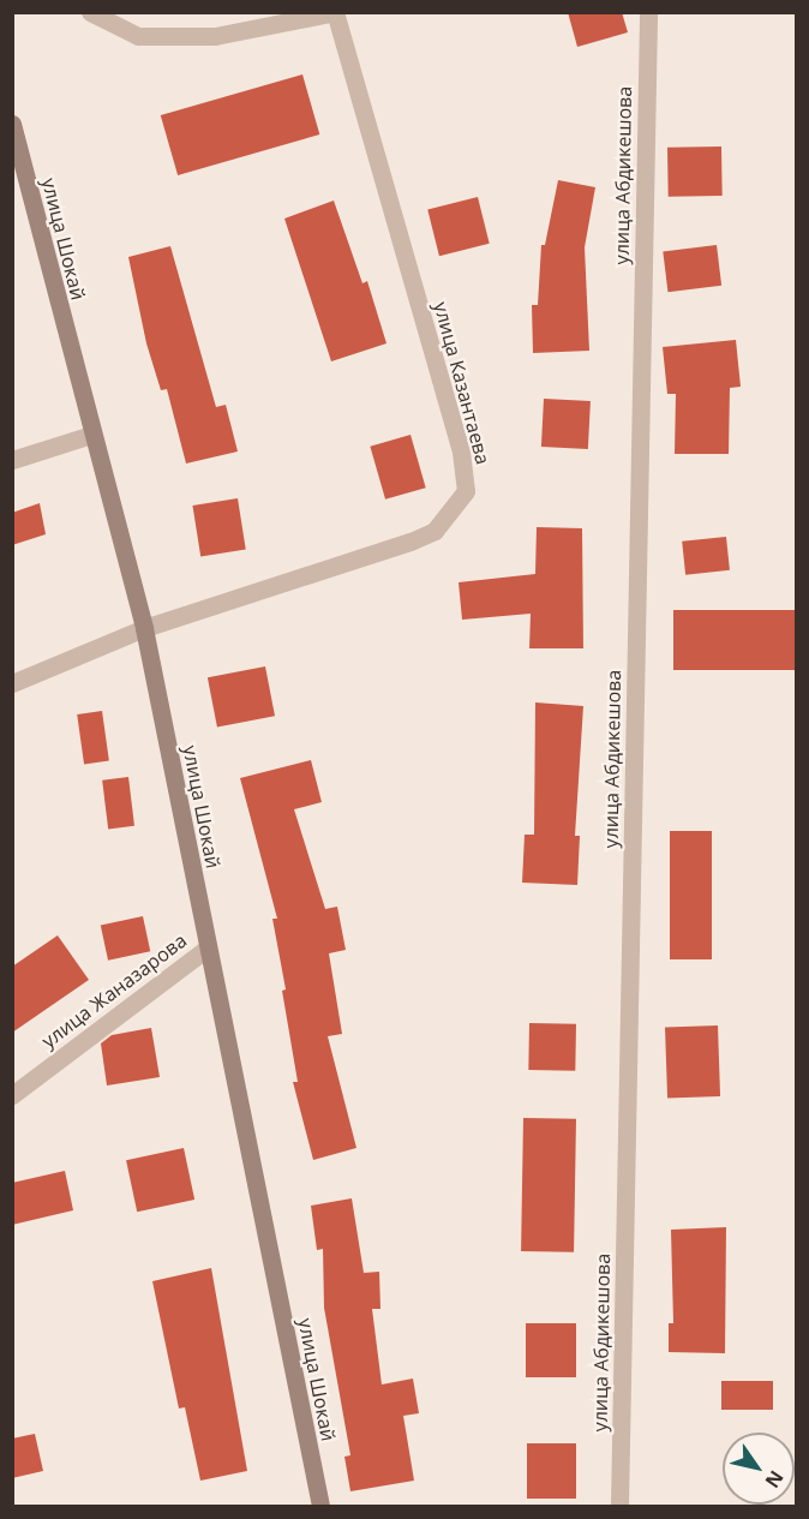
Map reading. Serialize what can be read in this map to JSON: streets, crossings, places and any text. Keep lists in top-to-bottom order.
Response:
{
  "streets": {
    "street": [
      "улица Абдикешова",
      "улица Шокай",
      "улица Казантаева",
      "улица Жаназарова"
    ]
  },
  "crossings": [
    ["улица Шокай", "улица Казантаева"],
    ["улица Шокай", "улица Жаназарова"]
  ],
  "north": "bottom right"
}
